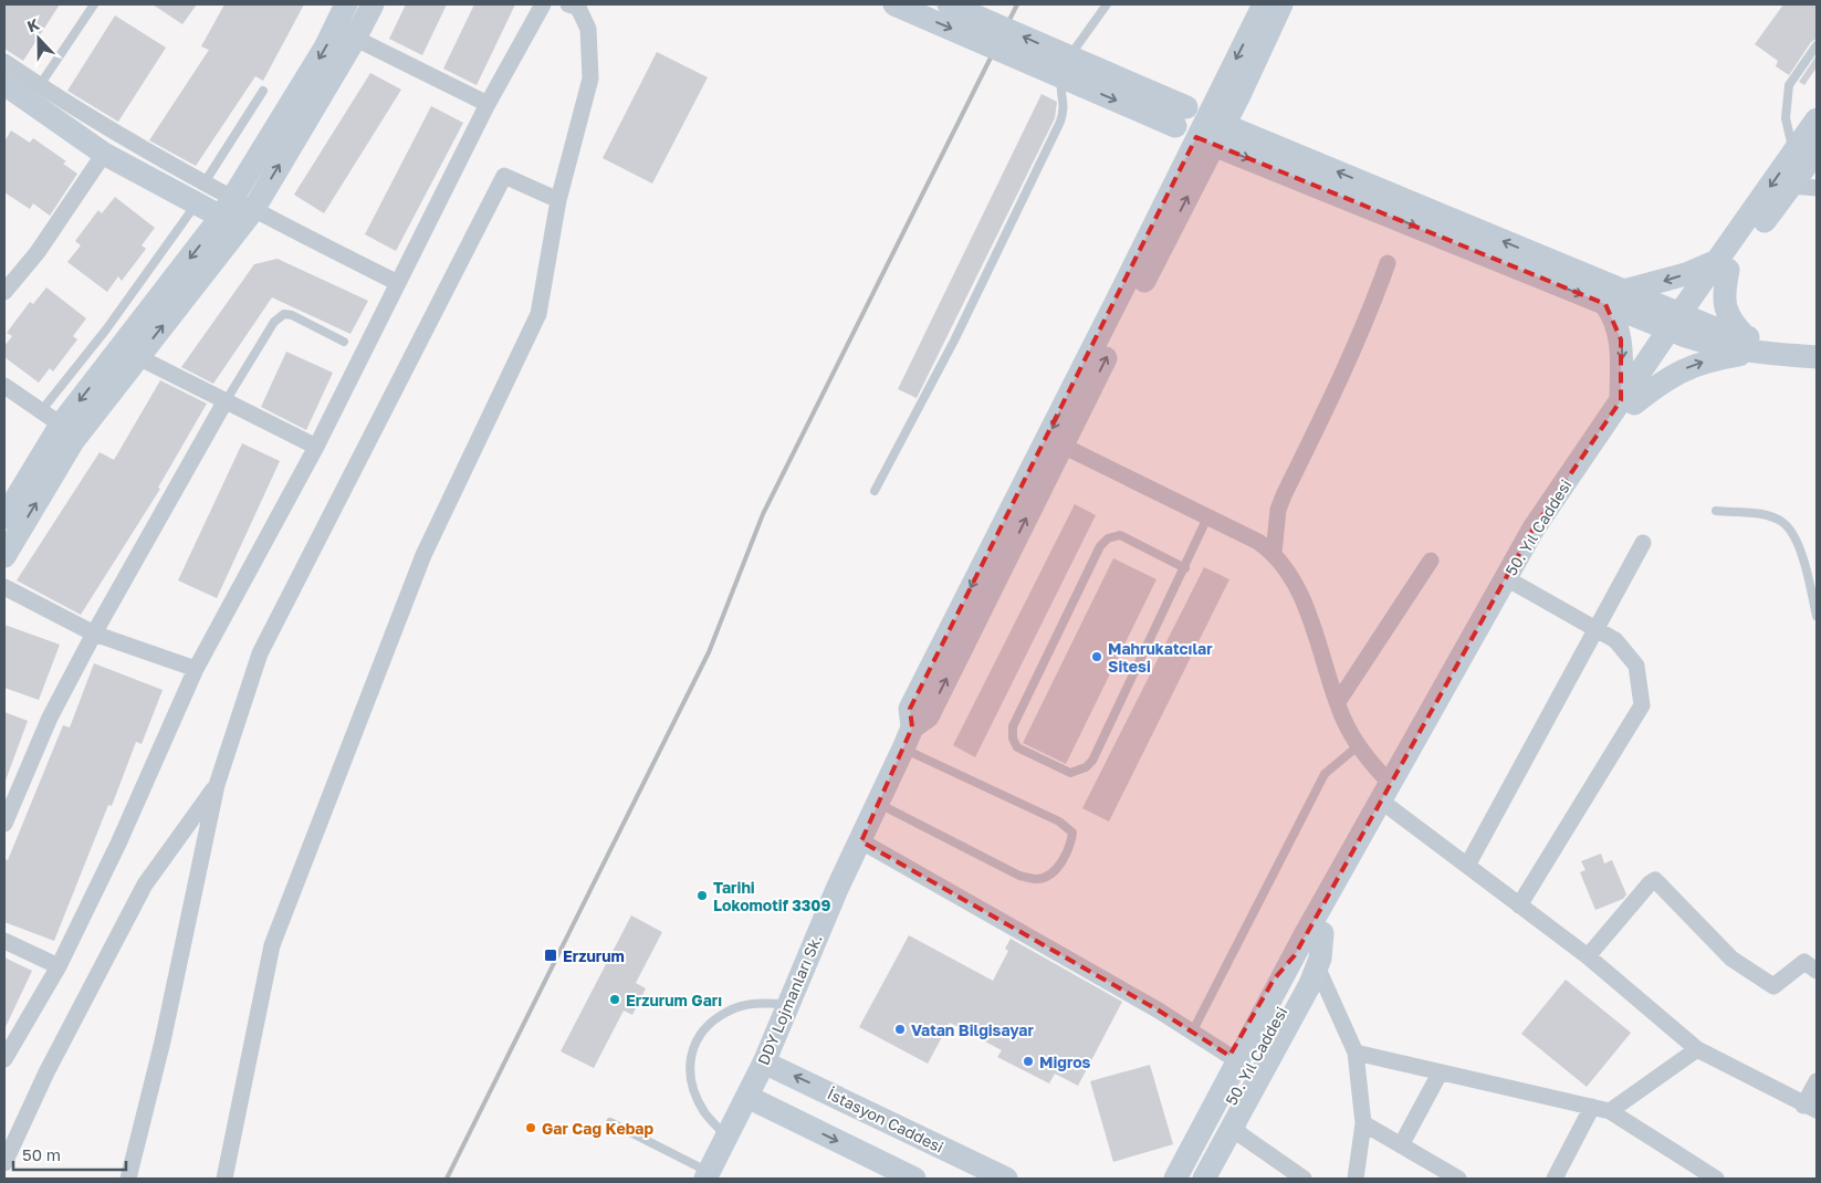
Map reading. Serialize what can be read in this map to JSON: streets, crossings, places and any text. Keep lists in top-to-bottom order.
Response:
{
  "streets": {
    "street": ["50. Yıl Caddesi", "DDY Lojmanları Sk.", "İstasyon Caddesi"]
  },
  "crossings": [
    ["DDY Lojmanları Sk.", "İstasyon Caddesi"]
  ],
  "places": {
    "other": [
      "Mahrukatcılar Sitesi",
      "Tarihi Lokomotif 3309",
      "Erzurum Garı",
      "Vatan Bilgisayar",
      "Migros",
      "Gar Cağ Kebap"
    ],
    "transit": ["Erzurum"]
  },
  "scale_bar": "50 m",
  "north": "top"
}
